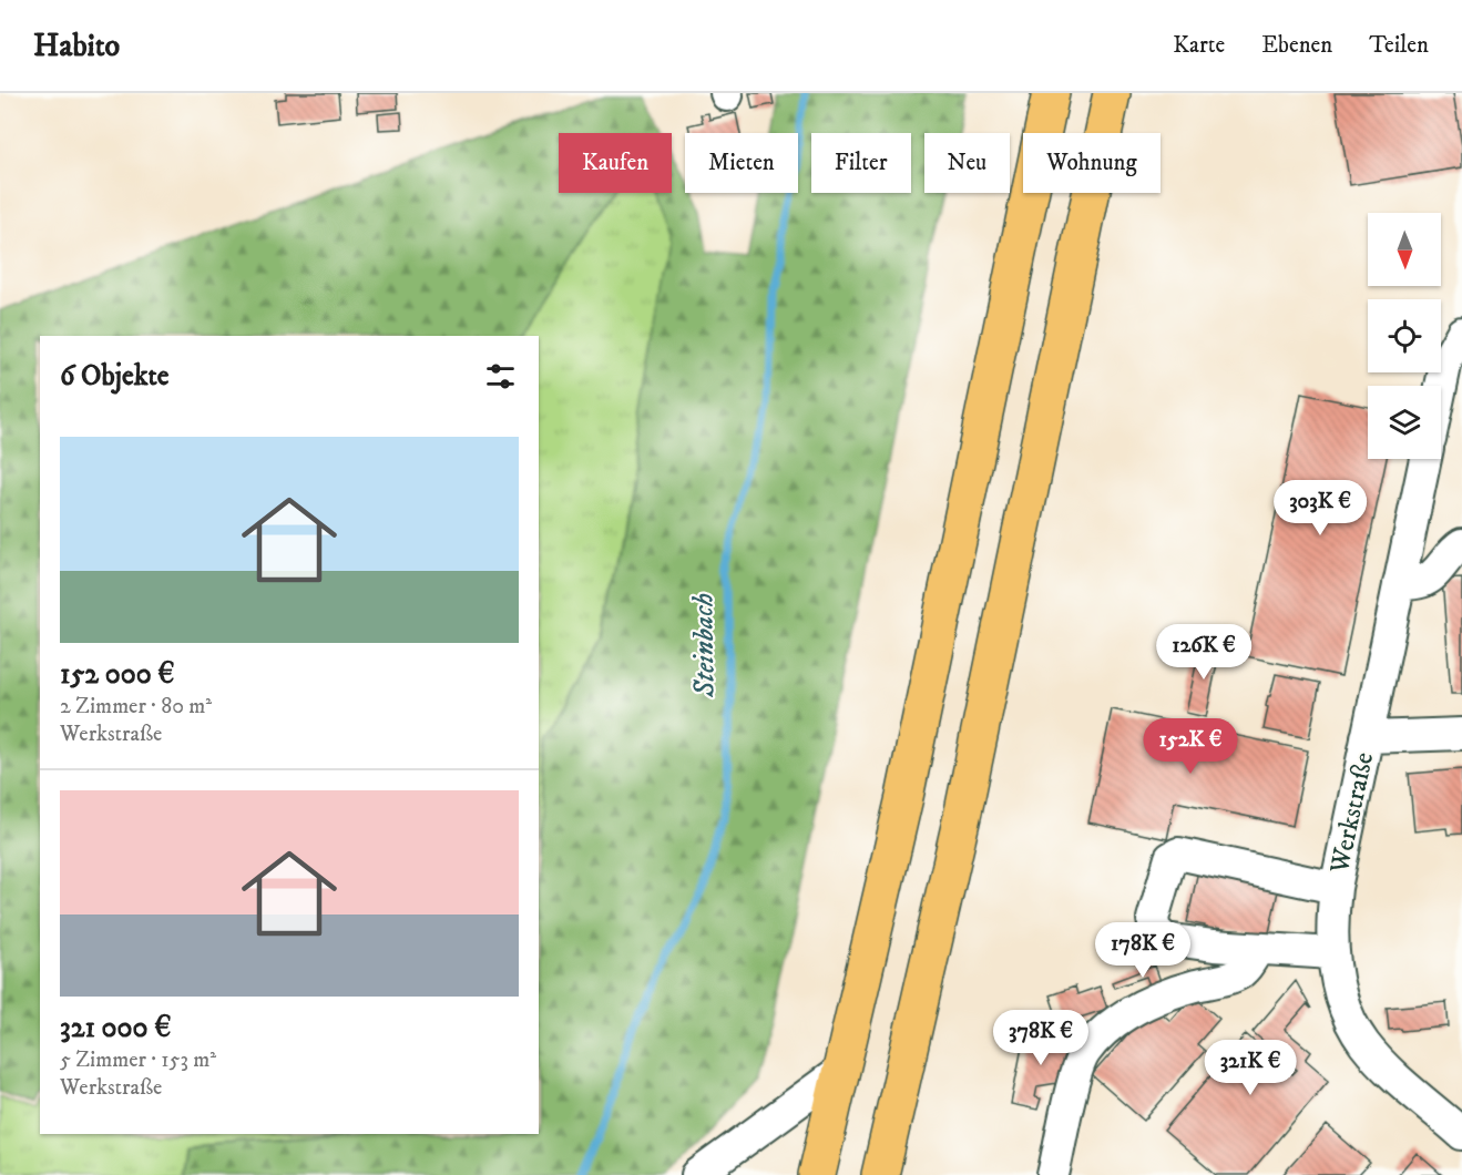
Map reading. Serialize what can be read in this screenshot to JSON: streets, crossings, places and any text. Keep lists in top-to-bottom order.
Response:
{
  "streets": {
    "street": ["Werkstraße"]
  },
  "water": ["Steinbach"],
  "north": "bottom",
  "page": {
    "header": "Habito",
    "nav": ["Karte", "Ebenen", "Teilen"],
    "chip": [
      "Kaufen",
      "Mieten",
      "Filter",
      "Neu",
      "Wohnung"
    ],
    "heading": "6 Objekte",
    "list": [
      {
        "name": "152 000 €",
        "note": "2 Zimmer · 80 m² · Werkstraße"
      },
      {
        "name": "321 000 €",
        "note": "5 Zimmer · 153 m² · Werkstraße"
      }
    ],
    "price": [
      "303K €",
      "126K €",
      "152K €",
      "178K €",
      "378K €",
      "321K €"
    ]
  }
}
